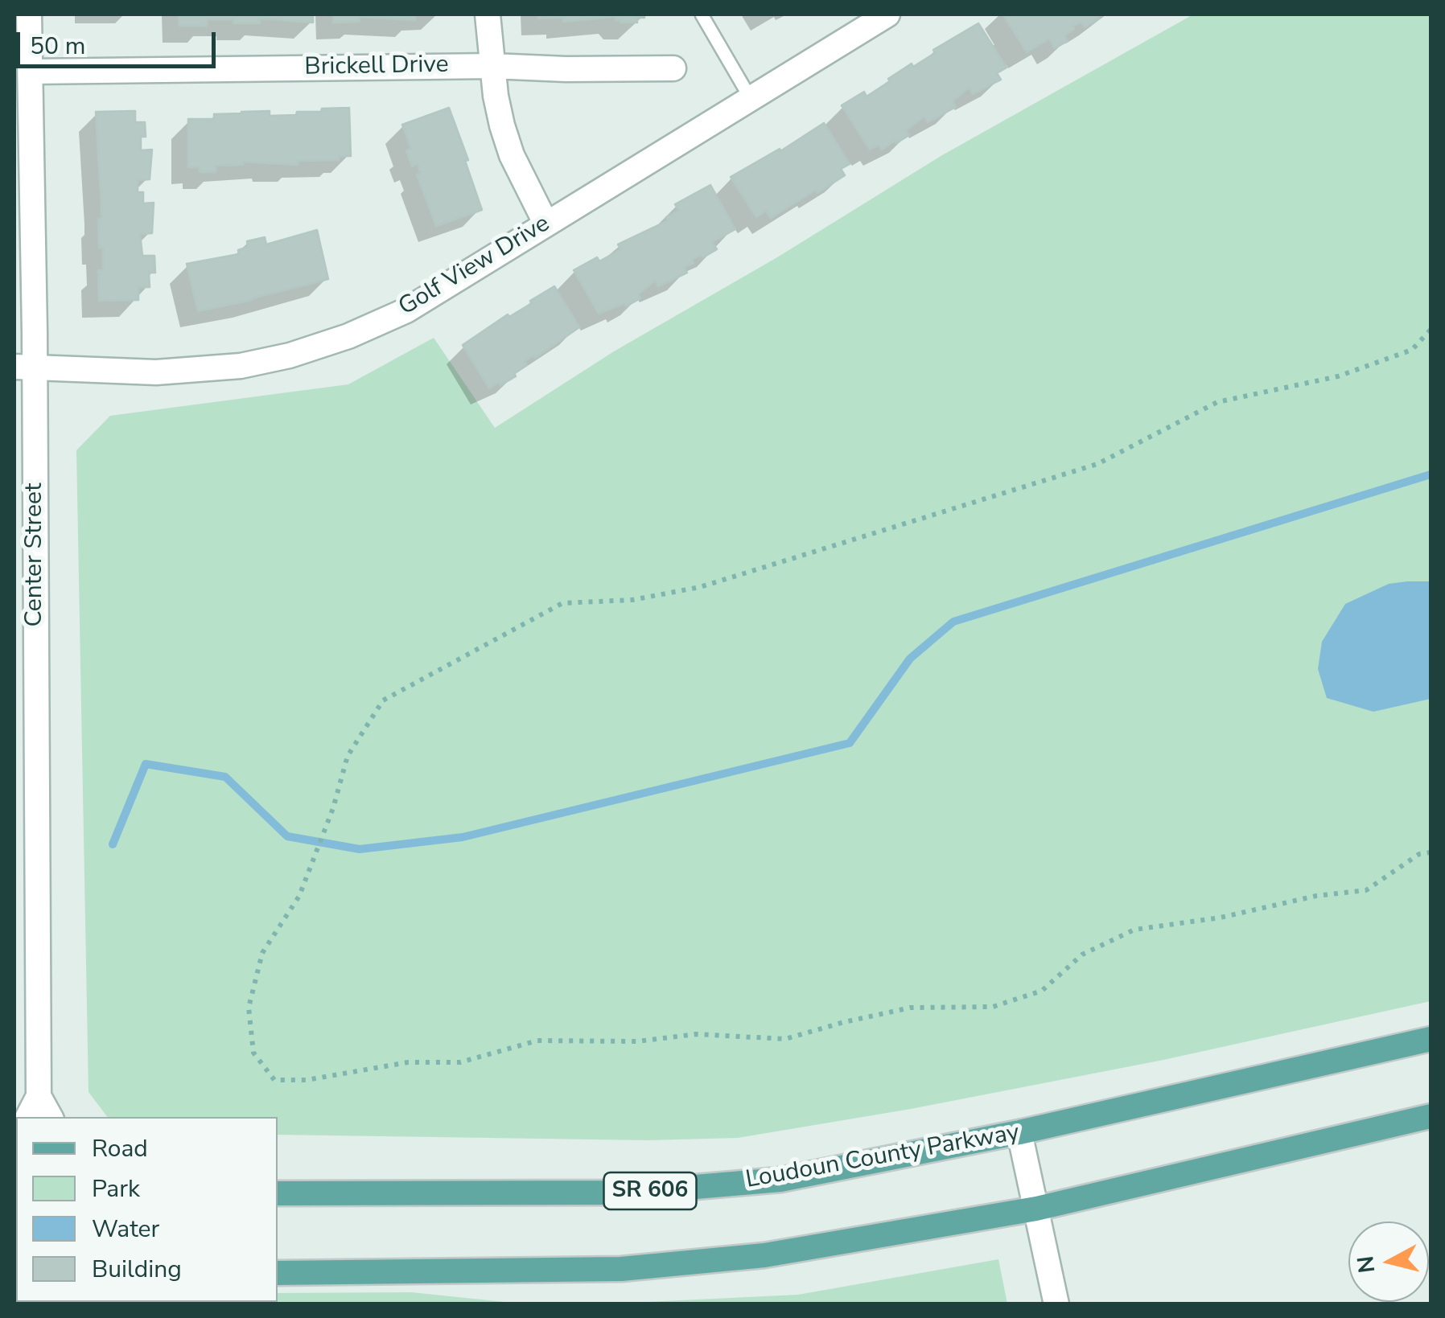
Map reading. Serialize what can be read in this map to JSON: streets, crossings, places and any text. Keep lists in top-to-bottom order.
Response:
{
  "streets": {
    "main road": ["Loudoun County Parkway", "SR 606"],
    "street": ["Brickell Drive", "Golf View Drive", "Center Street"]
  },
  "crossings": [
    ["Brickell Drive", "Center Street"],
    ["Golf View Drive", "Center Street"]
  ],
  "legend": [
    "Road",
    "Park",
    "Water",
    "Building"
  ],
  "scale_bar": "50 m",
  "north": "left"
}
